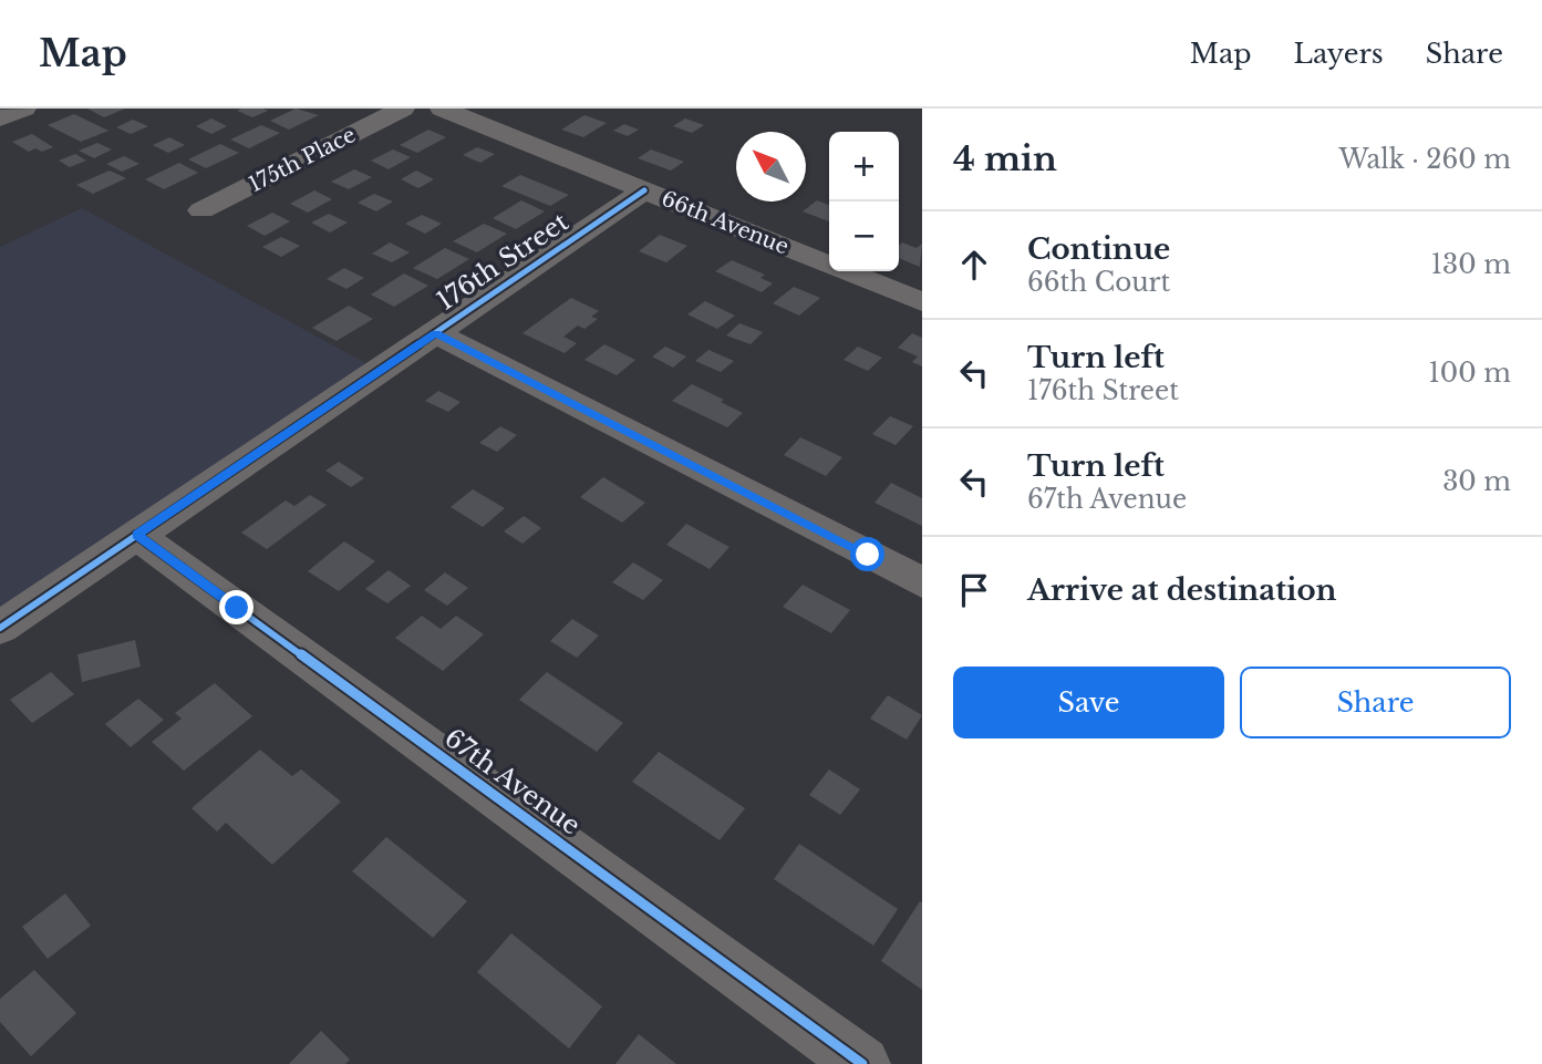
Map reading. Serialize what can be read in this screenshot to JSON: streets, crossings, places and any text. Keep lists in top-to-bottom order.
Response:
{
  "streets": {
    "street": [
      "175th Place",
      "66th Avenue",
      "176th Street",
      "67th Avenue"
    ]
  },
  "crossings": [
    ["66th Avenue", "176th Street"],
    ["176th Street", "67th Avenue"]
  ],
  "north": "top left",
  "page": {
    "header": "Map",
    "nav": ["Map", "Layers", "Share"],
    "heading": ["4 min", "Walk · 260 m"],
    "map_buttons": ["+", "−"],
    "list": [
      ["Continue", "66th Court", "130 m"],
      ["Turn left", "176th Street", "100 m"],
      ["Turn left", "67th Avenue", "30 m"],
      "Arrive at destination"
    ],
    "buttons": ["Save", "Share"]
  }
}
